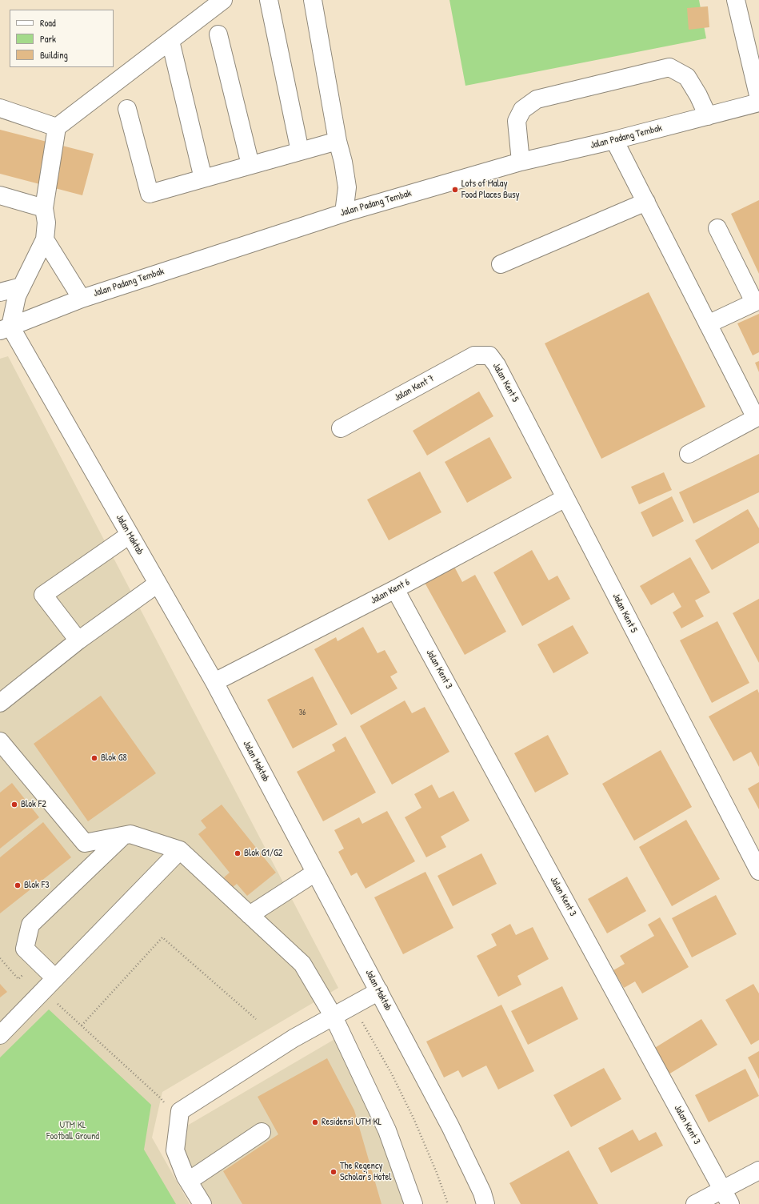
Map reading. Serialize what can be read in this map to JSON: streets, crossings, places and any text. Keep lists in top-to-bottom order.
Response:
{
  "streets": {
    "street": [
      "Jalan Padang Tembak",
      "Jalan Kent 5",
      "Jalan Kent 7",
      "Jalan Maktab",
      "Jalan Kent 6",
      "Jalan Kent 3"
    ]
  },
  "crossings": [
    ["Jalan Padang Tembak", "Jalan Maktab"],
    ["Jalan Kent 5", "Jalan Kent 7"],
    ["Jalan Kent 5", "Jalan Kent 6"],
    ["Jalan Maktab", "Jalan Kent 6"],
    ["Jalan Kent 6", "Jalan Kent 3"]
  ],
  "parks": ["UTM KL Football Ground"],
  "places": [
    "Lots of Malay Food Places Busy",
    "Blok G8",
    "Blok F2",
    "Blok G1/G2",
    "Blok F3",
    "Residensi UTM KL",
    "The Regency Scholar's Hotel"
  ],
  "house_numbers": ["36"],
  "legend": ["Road", "Park", "Building"]
}
